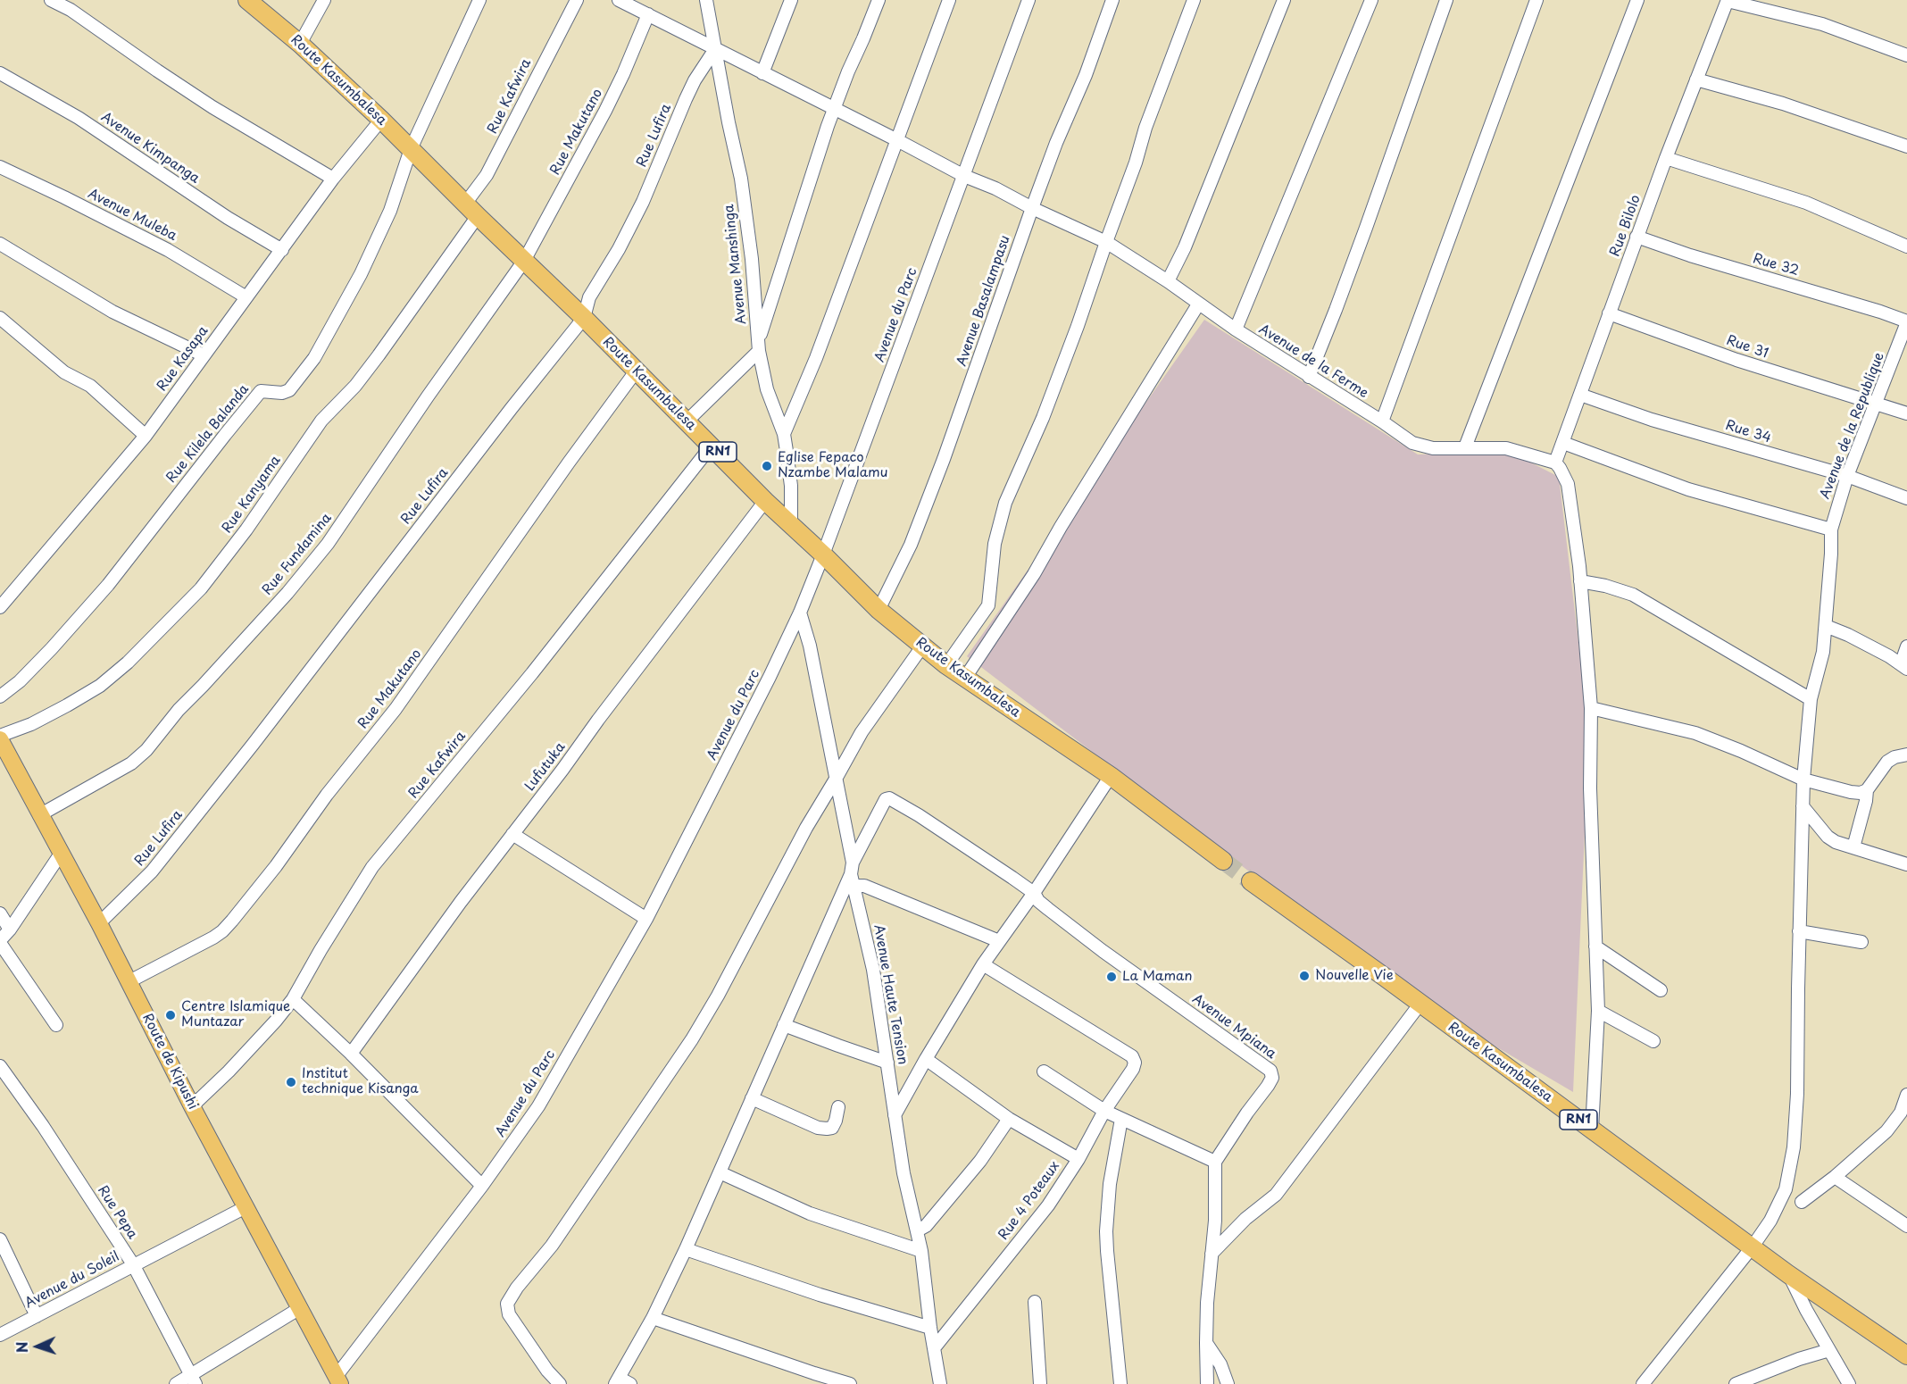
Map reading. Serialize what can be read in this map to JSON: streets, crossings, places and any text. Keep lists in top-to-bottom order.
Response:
{
  "streets": {
    "highway": ["Route Kasumbalesa", "RN1"],
    "main road": ["Route de Kipushi"],
    "street": [
      "Rue Kafwira",
      "Rue Makutano",
      "Rue Lufira",
      "Avenue Kimpanga",
      "Avenue Muleba",
      "Rue Bilolo",
      "Avenue Manshinga",
      "Rue 32",
      "Avenue Basalampasu",
      "Avenue du Parc",
      "Rue 31",
      "Rue Kasapa",
      "Avenue de la Ferme",
      "Avenue de la Republique",
      "Rue 34",
      "Rue Kilela Balanda",
      "Rue Kanyama",
      "Rue Fundamina",
      "Lufutuka",
      "Avenue Haute Tension",
      "Avenue Mpiana",
      "Rue 4 Poteaux",
      "Rue Pepa",
      "Avenue du Soleil"
    ]
  },
  "crossings": [
    ["Route Kasumbalesa", "Rue Kafwira"],
    ["Route Kasumbalesa", "Rue Makutano"],
    ["Route Kasumbalesa", "Rue Lufira"],
    ["Route Kasumbalesa", "Avenue Manshinga"],
    ["Route Kasumbalesa", "Avenue Basalampasu"],
    ["Route Kasumbalesa", "Avenue du Parc"],
    ["Route Kasumbalesa", "Rue Kasapa"],
    ["Route Kasumbalesa", "Avenue de la Republique"],
    ["Route Kasumbalesa", "Rue Kilela Balanda"],
    ["Route Kasumbalesa", "Rue Kanyama"],
    ["Route Kasumbalesa", "Rue Fundamina"],
    ["Route Kasumbalesa", "Lufutuka"],
    ["Rue Kafwira", "Rue Kanyama"],
    ["Rue Kafwira", "Route de Kipushi"],
    ["Rue Makutano", "Avenue de la Ferme"],
    ["Rue Makutano", "Rue Fundamina"],
    ["Rue Makutano", "Route de Kipushi"],
    ["Rue Lufira", "Avenue Manshinga"],
    ["Rue Lufira", "Avenue de la Ferme"],
    ["Rue Lufira", "Route de Kipushi"],
    ["Avenue Kimpanga", "Rue Kasapa"],
    ["Avenue Muleba", "Rue Kasapa"],
    ["Rue Bilolo", "Rue 32"],
    ["Rue Bilolo", "Rue 31"],
    ["Rue Bilolo", "Avenue de la Ferme"],
    ["Rue Bilolo", "Rue 34"],
    ["Avenue Manshinga", "Avenue de la Ferme"],
    ["Rue 32", "Avenue de la Republique"],
    ["Avenue Basalampasu", "Avenue de la Ferme"],
    ["Avenue du Parc", "Avenue de la Ferme"],
    ["Avenue du Parc", "Avenue Haute Tension"],
    ["Avenue du Parc", "Route de Kipushi"],
    ["Rue 31", "Avenue de la Republique"],
    ["Avenue de la Republique", "Rue 34"],
    ["Rue Kanyama", "Route de Kipushi"],
    ["Rue Fundamina", "Route de Kipushi"],
    ["Avenue Haute Tension", "Avenue Mpiana"],
    ["Avenue Haute Tension", "Rue 4 Poteaux"],
    ["Route de Kipushi", "Avenue du Soleil"],
    ["Rue Pepa", "Avenue du Soleil"]
  ],
  "places": [
    "Eglise Fepaco Nzambe Malamu",
    "Nouvelle Vie",
    "La Maman",
    "Centre Islamique Muntazar",
    "Institut technique Kisanga"
  ],
  "north": "left"
}
